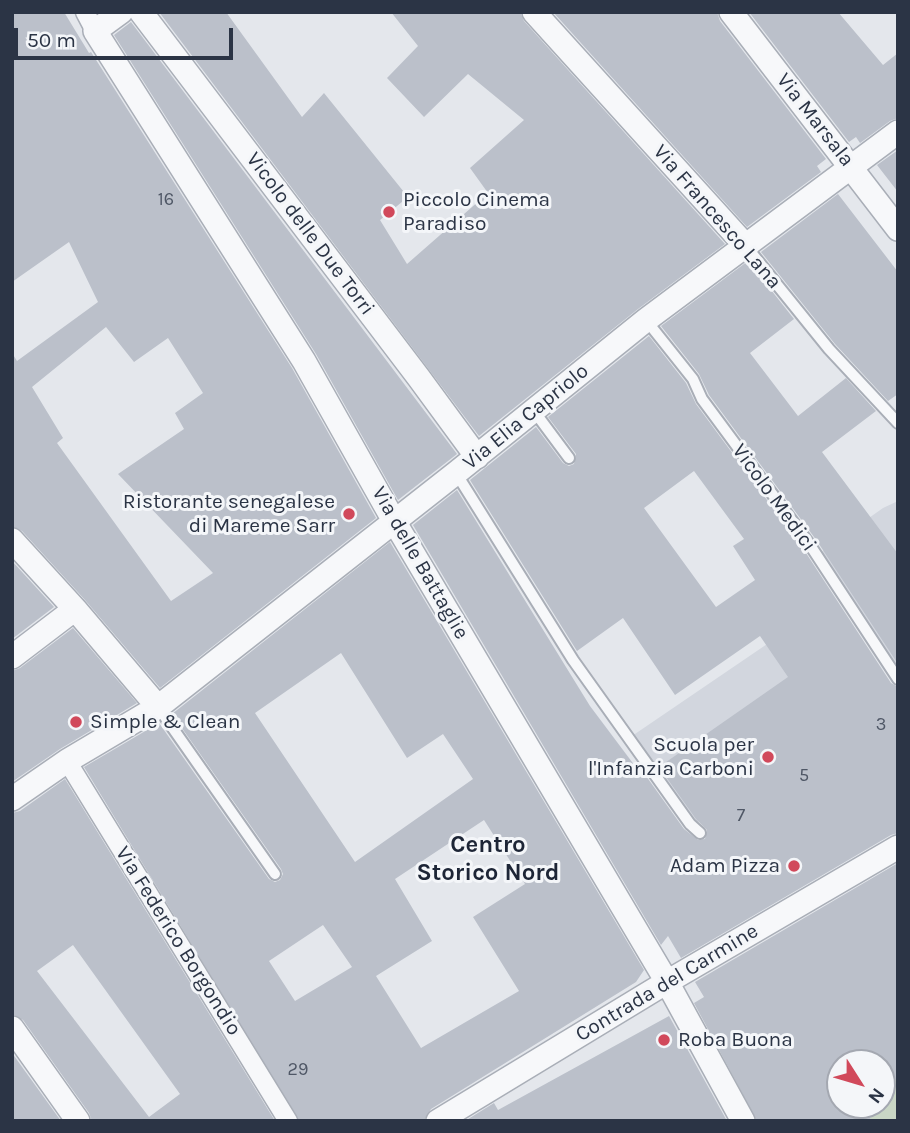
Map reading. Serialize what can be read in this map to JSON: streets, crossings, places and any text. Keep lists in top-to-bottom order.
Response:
{
  "streets": {
    "street": [
      "Via Marsala",
      "Via Francesco Lana",
      "Vicolo delle Due Torri",
      "Via Elia Capriolo",
      "Via delle Battaglie",
      "Via Federico Borgondio",
      "Contrada del Carmine"
    ],
    "lane": ["Vicolo Medici"]
  },
  "crossings": [
    ["Via Marsala", "Via Elia Capriolo"],
    ["Via Francesco Lana", "Via Elia Capriolo"],
    ["Vicolo delle Due Torri", "Via Elia Capriolo"],
    ["Via Elia Capriolo", "Vicolo Medici"],
    ["Via Elia Capriolo", "Via delle Battaglie"],
    ["Via Elia Capriolo", "Via Federico Borgondio"],
    ["Via delle Battaglie", "Contrada del Carmine"]
  ],
  "districts": ["Centro Storico Nord"],
  "places": [
    "Piccolo Cinema Paradiso",
    "Ristorante senegalese di Mareme Sarr",
    "Simple & Clean",
    "Scuola per l'Infanzia Carboni",
    "Adam Pizza",
    "Roba Buona"
  ],
  "house_numbers": [
    "16",
    "3",
    "5",
    "7",
    "29"
  ],
  "scale_bar": "50 m",
  "north": "bottom right"
}
